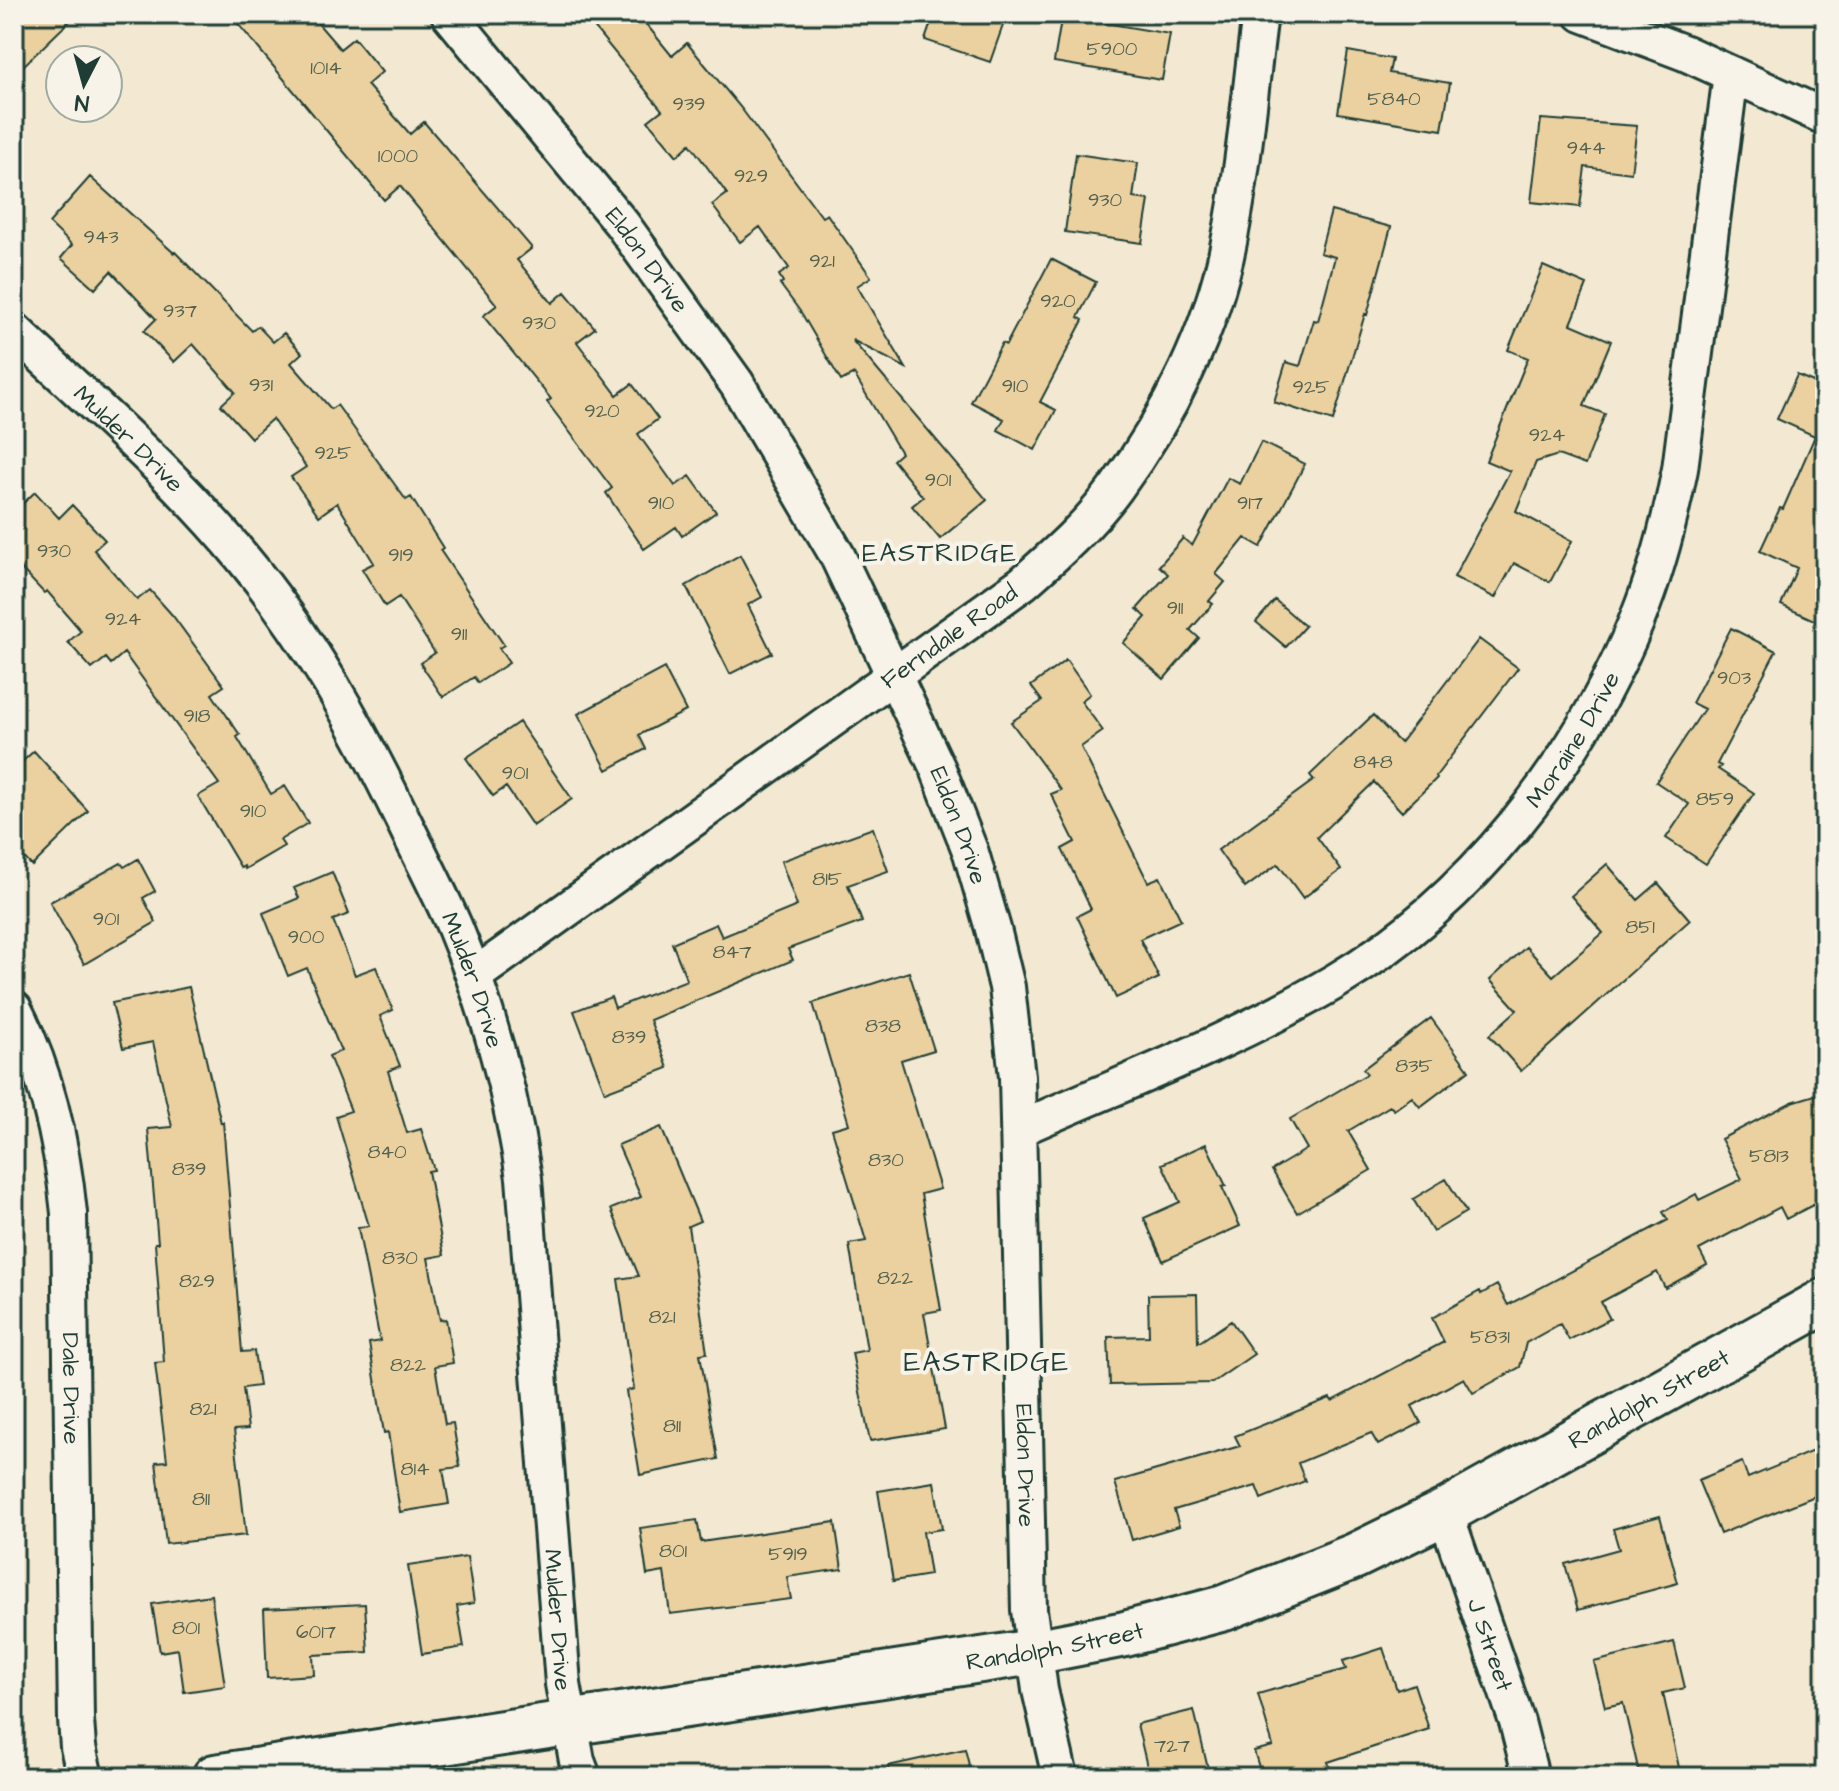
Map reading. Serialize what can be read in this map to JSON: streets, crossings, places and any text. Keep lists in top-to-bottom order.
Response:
{
  "streets": {
    "street": [
      "Eldon Drive",
      "Mulder Drive",
      "Ferndale Road",
      "Moraine Drive",
      "Dale Drive",
      "Randolph Street",
      "J Street"
    ]
  },
  "crossings": [
    ["Eldon Drive", "Ferndale Road"],
    ["Eldon Drive", "Moraine Drive"],
    ["Eldon Drive", "Randolph Street"],
    ["Mulder Drive", "Ferndale Road"],
    ["Mulder Drive", "Randolph Street"],
    ["Randolph Street", "J Street"]
  ],
  "districts": ["EASTRIDGE", "EASTRIDGE"],
  "house_numbers": [
    "5900",
    "1014",
    "5840",
    "939",
    "944",
    "1000",
    "929",
    "930",
    "943",
    "921",
    "920",
    "937",
    "930",
    "931",
    "910",
    "925",
    "920",
    "924",
    "925",
    "901",
    "910",
    "917",
    "930",
    "919",
    "911",
    "924",
    "911",
    "903",
    "918",
    "848",
    "901",
    "859",
    "910",
    "815",
    "901",
    "851",
    "900",
    "847",
    "838",
    "839",
    "835",
    "840",
    "5813",
    "830",
    "839",
    "830",
    "822",
    "829",
    "821",
    "5831",
    "822",
    "821",
    "811",
    "814",
    "811",
    "801",
    "5919",
    "801",
    "6017",
    "727"
  ],
  "north": "bottom"
}
